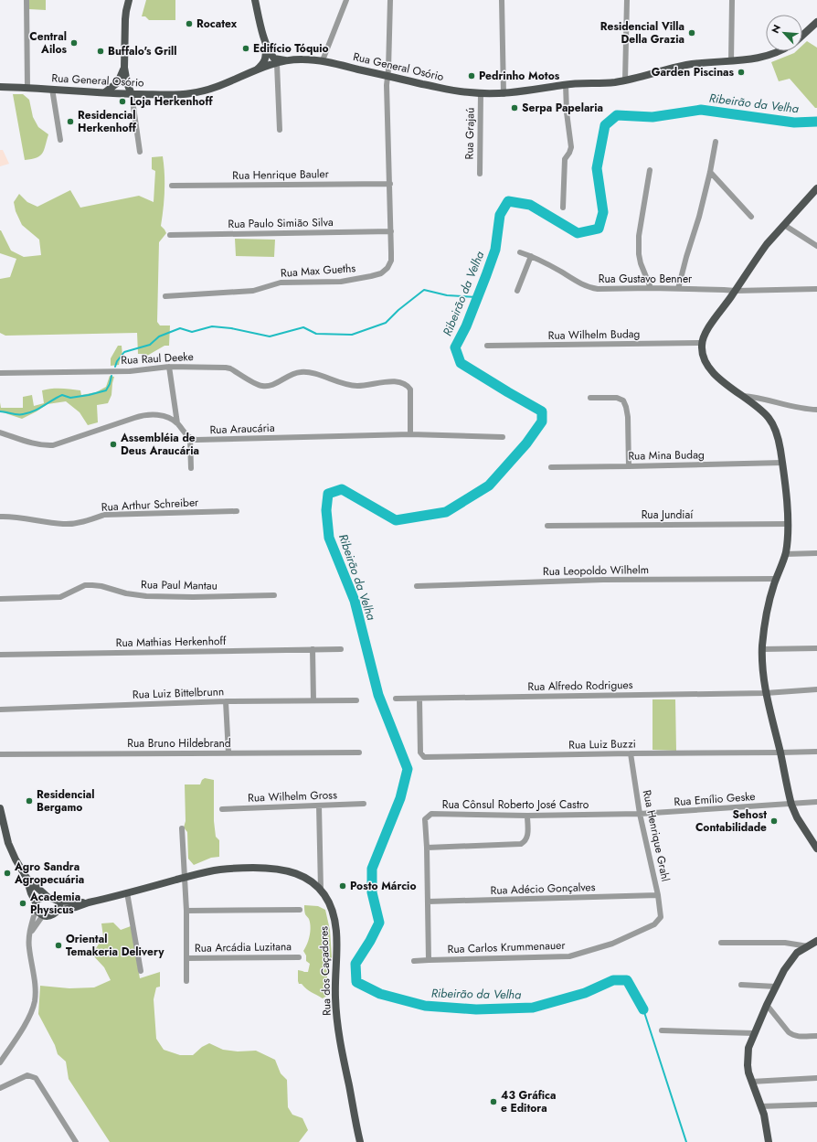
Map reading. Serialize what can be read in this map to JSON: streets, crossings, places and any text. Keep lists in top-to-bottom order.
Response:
{
  "streets": {
    "main road": ["Rua General Osório", "Rua dos Caçadores"],
    "street": [
      "Rua Grajaú",
      "Rua Henrique Bauler",
      "Rua Paulo Simião Silva",
      "Rua Max Gueths",
      "Rua Gustavo Benner",
      "Rua Wilhelm Budag",
      "Rua Raul Deeke",
      "Rua Araucária",
      "Rua Mina Budag",
      "Rua Arthur Schreiber",
      "Rua Jundiaí",
      "Rua Leopoldo Wilhelm",
      "Rua Paul Mantau",
      "Rua Mathias Herkenhoff",
      "Rua Alfredo Rodrigues",
      "Rua Luiz Bittelbrunn",
      "Rua Bruno Hildebrand",
      "Rua Luiz Buzzi",
      "Rua Wilhelm Gross",
      "Rua Emílio Geske",
      "Rua Cônsul Roberto José Castro",
      "Rua Henrique Grahl",
      "Rua Adécio Gonçalves",
      "Rua Arcádia Luzitana",
      "Rua Carlos Krummenauer"
    ]
  },
  "crossings": [
    ["Rua General Osório", "Rua Grajaú"],
    ["Rua General Osório", "Rua Max Gueths"],
    ["Rua Henrique Bauler", "Rua Max Gueths"],
    ["Rua Paulo Simião Silva", "Rua Max Gueths"],
    ["Rua Raul Deeke", "Rua Araucária"],
    ["Rua Alfredo Rodrigues", "Rua Luiz Buzzi"],
    ["Rua Luiz Buzzi", "Rua Henrique Grahl"],
    ["Rua Emílio Geske", "Rua Cônsul Roberto José Castro"],
    ["Rua Emílio Geske", "Rua Henrique Grahl"],
    ["Rua Cônsul Roberto José Castro", "Rua Henrique Grahl"],
    ["Rua Cônsul Roberto José Castro", "Rua Adécio Gonçalves"],
    ["Rua Cônsul Roberto José Castro", "Rua Carlos Krummenauer"],
    ["Rua Henrique Grahl", "Rua Adécio Gonçalves"],
    ["Rua Henrique Grahl", "Rua Carlos Krummenauer"]
  ],
  "water": ["Ribeirão da Velha"],
  "places": [
    "Rocatex",
    "Residencial Villa Della Grazia",
    "Central Ailos",
    "Edifício Tóquio",
    "Buffalo's Grill",
    "Garden Piscinas",
    "Pedrinho Motos",
    "Loja Herkenhoff",
    "Serpa Papelaria",
    "Residencial Herkenhoff",
    "Assembléia de Deus Araucária",
    "Residencial Bergamo",
    "Sehost Contabilidade",
    "Agro Sandra Agropecuária",
    "Posto Márcio",
    "Academia Physicus",
    "Oriental Temakeria Delivery",
    "43 Gráfica e Editora"
  ],
  "north": "top left"
}
